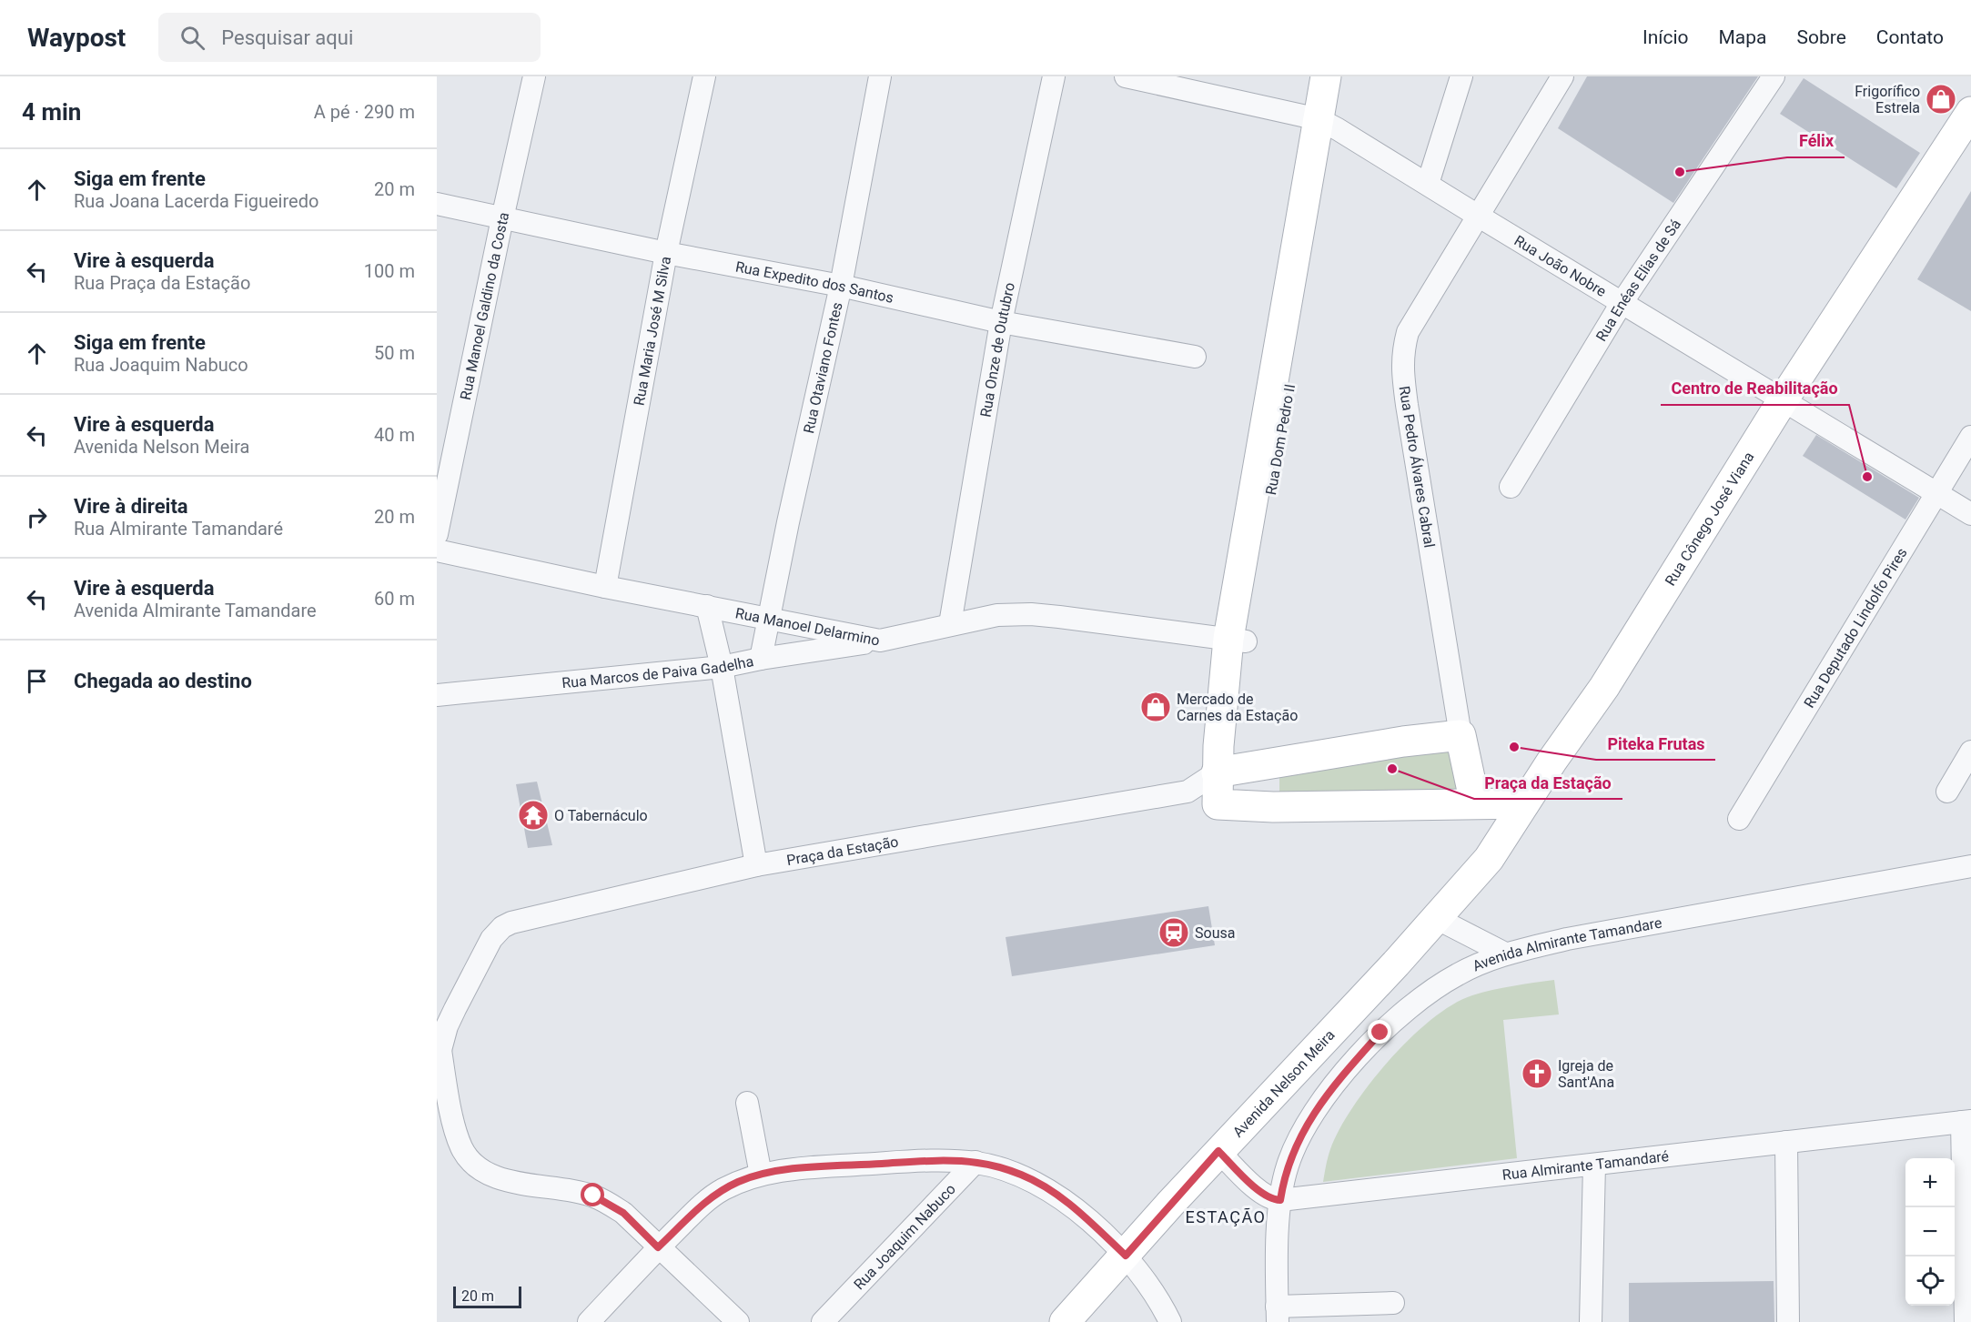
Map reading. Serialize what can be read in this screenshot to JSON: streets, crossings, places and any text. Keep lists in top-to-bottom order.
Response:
{
  "streets": {
    "main road": ["Rua Dom Pedro II", "Rua Cônego José Viana", "Avenida Nelson Meira"],
    "street": [
      "Rua João Nobre",
      "Rua Enéas Elias de Sá",
      "Rua Expedito dos Santos",
      "Rua Manoel Galdino da Costa",
      "Rua Maria José M Silva",
      "Rua Onze de Outubro",
      "Rua Otaviano Fontes",
      "Rua Pedro Álvares Cabral",
      "Rua Manoel Delarmino",
      "Rua Deputado Lindolfo Pires",
      "Rua Marcos de Paiva Gadelha",
      "Praça da Estação",
      "Avenida Almirante Tamandare",
      "Rua Almirante Tamandaré",
      "Rua Joaquim Nabuco"
    ]
  },
  "crossings": [
    ["Rua João Nobre", "Rua Enéas Elias de Sá"],
    ["Rua João Nobre", "Rua Dom Pedro II"],
    ["Rua João Nobre", "Rua Pedro Álvares Cabral"],
    ["Rua João Nobre", "Rua Cônego José Viana"],
    ["Rua João Nobre", "Rua Deputado Lindolfo Pires"],
    ["Rua Expedito dos Santos", "Rua Manoel Galdino da Costa"],
    ["Rua Expedito dos Santos", "Rua Maria José M Silva"],
    ["Rua Expedito dos Santos", "Rua Onze de Outubro"],
    ["Rua Expedito dos Santos", "Rua Otaviano Fontes"],
    ["Rua Maria José M Silva", "Rua Manoel Delarmino"],
    ["Rua Onze de Outubro", "Rua Manoel Delarmino"],
    ["Rua Otaviano Fontes", "Rua Manoel Delarmino"],
    ["Rua Otaviano Fontes", "Rua Marcos de Paiva Gadelha"],
    ["Rua Dom Pedro II", "Rua Manoel Delarmino"],
    ["Rua Dom Pedro II", "Praça da Estação"],
    ["Rua Cônego José Viana", "Avenida Nelson Meira"],
    ["Rua Manoel Delarmino", "Rua Marcos de Paiva Gadelha"],
    ["Avenida Almirante Tamandare", "Rua Almirante Tamandaré"]
  ],
  "districts": ["ESTAÇÃO"],
  "places": {
    "shop": ["Frigorífico Estrela", "Mercado de Carnes da Estação"],
    "other": [
      "Félix",
      "Centro de Reabilitação",
      "Piteka Frutas",
      "Praça da Estação"
    ],
    "temple": ["O Tabernáculo"],
    "station": ["Sousa"],
    "church": ["Igreja de Sant'Ana"]
  },
  "scale_bar": "20 m",
  "page": {
    "header": "Waypost",
    "search": "Pesquisar aqui",
    "nav": [
      "Início",
      "Mapa",
      "Sobre",
      "Contato"
    ],
    "heading": ["4 min", "A pé · 290 m"],
    "list": [
      ["Siga em frente", "Rua Joana Lacerda Figueiredo", "20 m"],
      ["Vire à esquerda", "Rua Praça da Estação", "100 m"],
      ["Siga em frente", "Rua Joaquim Nabuco", "50 m"],
      ["Vire à esquerda", "Avenida Nelson Meira", "40 m"],
      ["Vire à direita", "Rua Almirante Tamandaré", "20 m"],
      ["Vire à esquerda", "Avenida Almirante Tamandare", "60 m"],
      "Chegada ao destino"
    ],
    "map_buttons": ["+", "−"],
    "scale": "20 m"
  }
}
